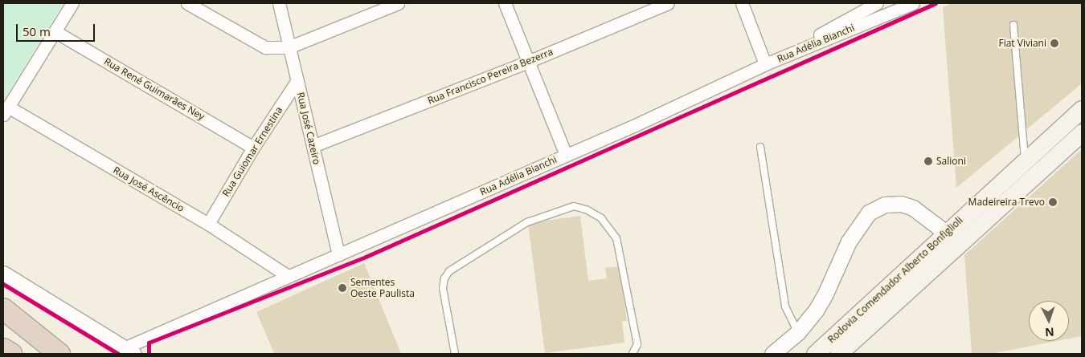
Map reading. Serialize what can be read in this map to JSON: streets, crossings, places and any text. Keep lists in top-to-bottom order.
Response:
{
  "streets": {
    "main road": ["Rodovia Comendador Alberto Bonfiglioli"],
    "street": [
      "Rua Adélia Bianchi",
      "Rua Francisco Pereira Bezerra",
      "Rua René Guimarães Ney",
      "Rua José Cazeiro",
      "Rua Guiomar Ernestina",
      "Rua José Ascêncio"
    ]
  },
  "crossings": [
    ["Rua Adélia Bianchi", "Rua José Cazeiro"],
    ["Rua Adélia Bianchi", "Rua José Ascêncio"],
    ["Rua Francisco Pereira Bezerra", "Rua José Cazeiro"],
    ["Rua René Guimarães Ney", "Rua Guiomar Ernestina"],
    ["Rua José Cazeiro", "Rua Guiomar Ernestina"],
    ["Rua Guiomar Ernestina", "Rua José Ascêncio"]
  ],
  "places": [
    "Fiat Viviani",
    "Salioni",
    "Madeireira Trevo",
    "Sementes Oeste Paulista"
  ],
  "scale_bar": "50 m",
  "north": "bottom"
}
